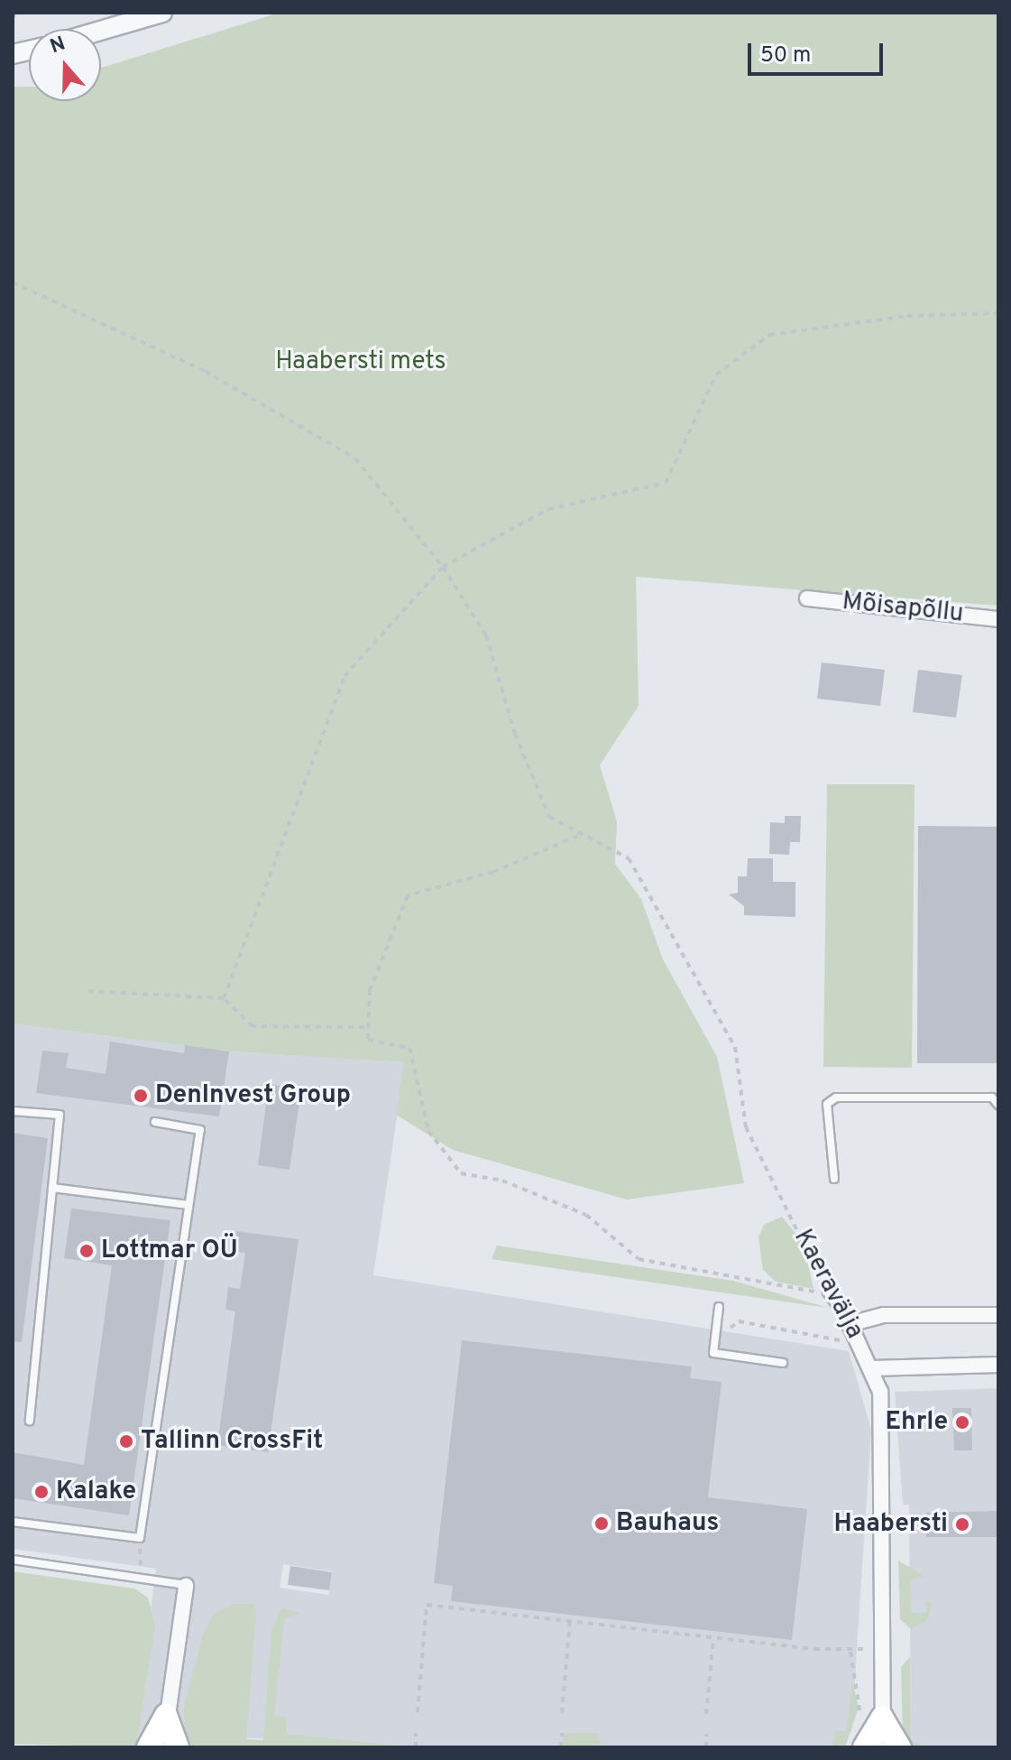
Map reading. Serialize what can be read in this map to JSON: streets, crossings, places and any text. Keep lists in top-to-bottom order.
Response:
{
  "streets": {
    "street": ["Mõisapõllu", "Kaeravälja"]
  },
  "parks": ["Haabersti mets"],
  "places": [
    "DenInvest Group",
    "Lottmar OÜ",
    "Ehrle",
    "Tallinn CrossFit",
    "Kalake",
    "Bauhaus",
    "Haabersti"
  ],
  "scale_bar": "50 m",
  "north": "top"
}
